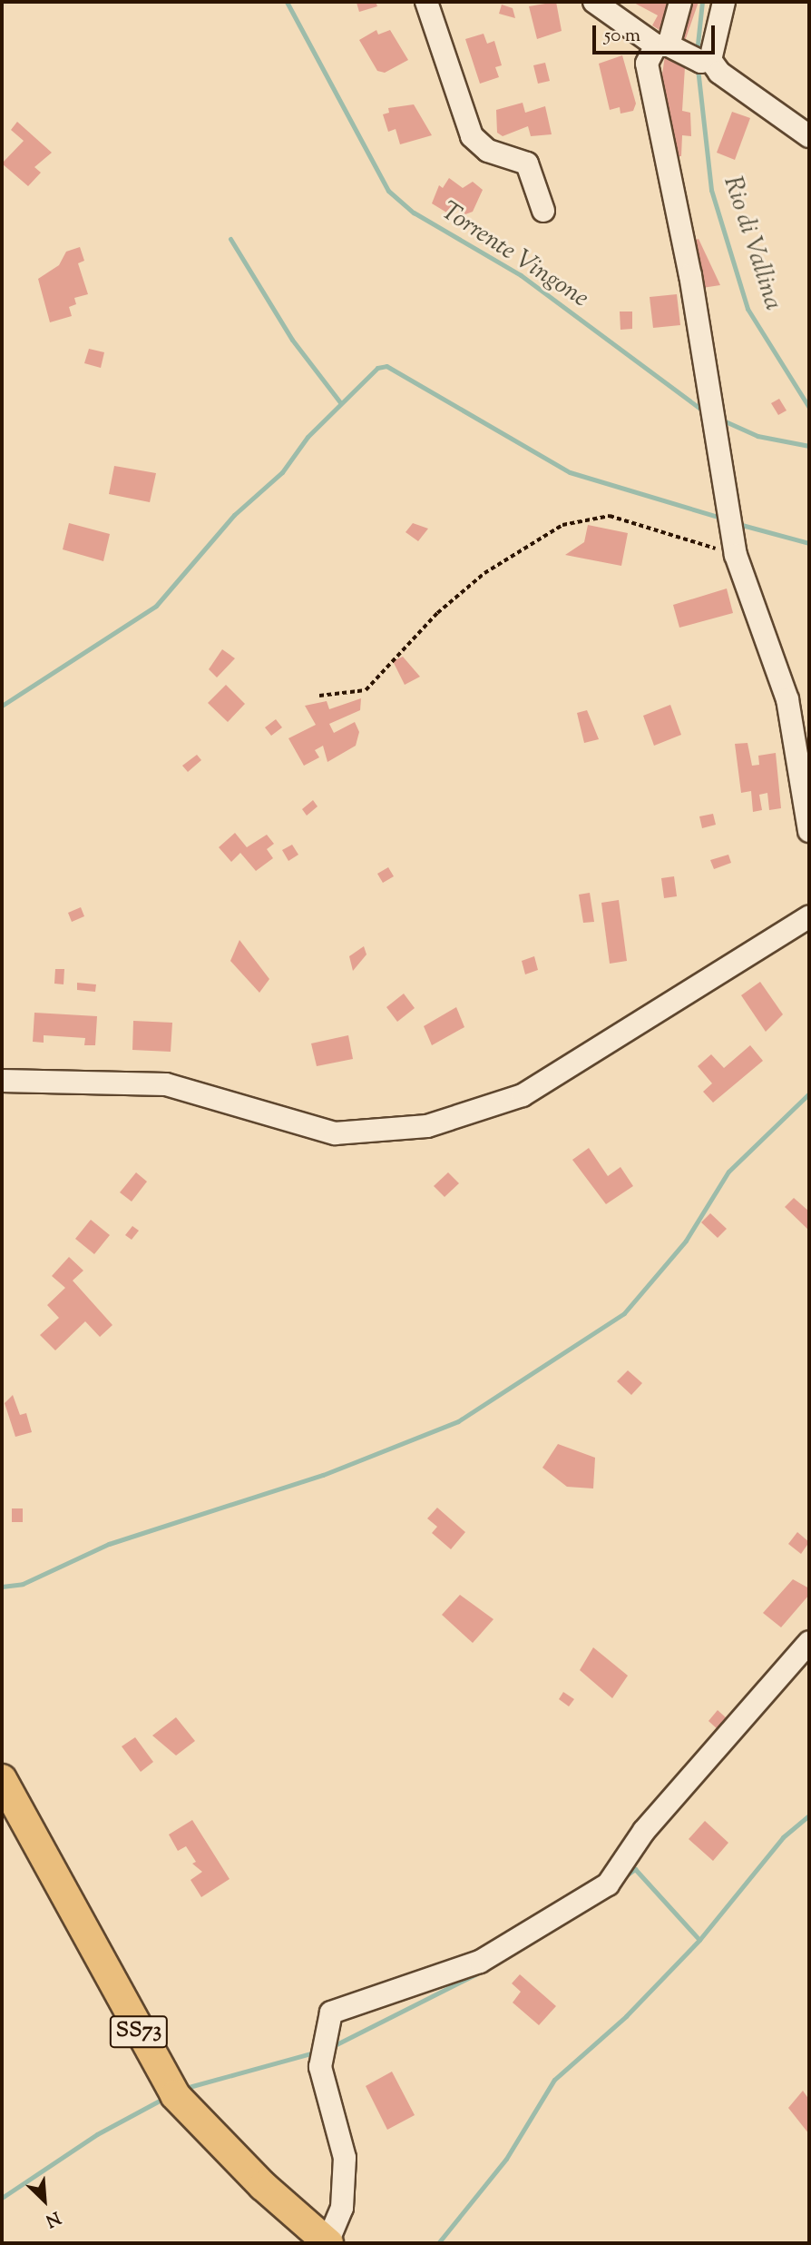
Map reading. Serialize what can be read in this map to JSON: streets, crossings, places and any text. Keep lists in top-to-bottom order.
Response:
{
  "streets": {
    "main road": ["SS73"]
  },
  "water": ["Rio di Vallina", "Torrente Vingone"],
  "scale_bar": "50 m",
  "north": "bottom right"
}
